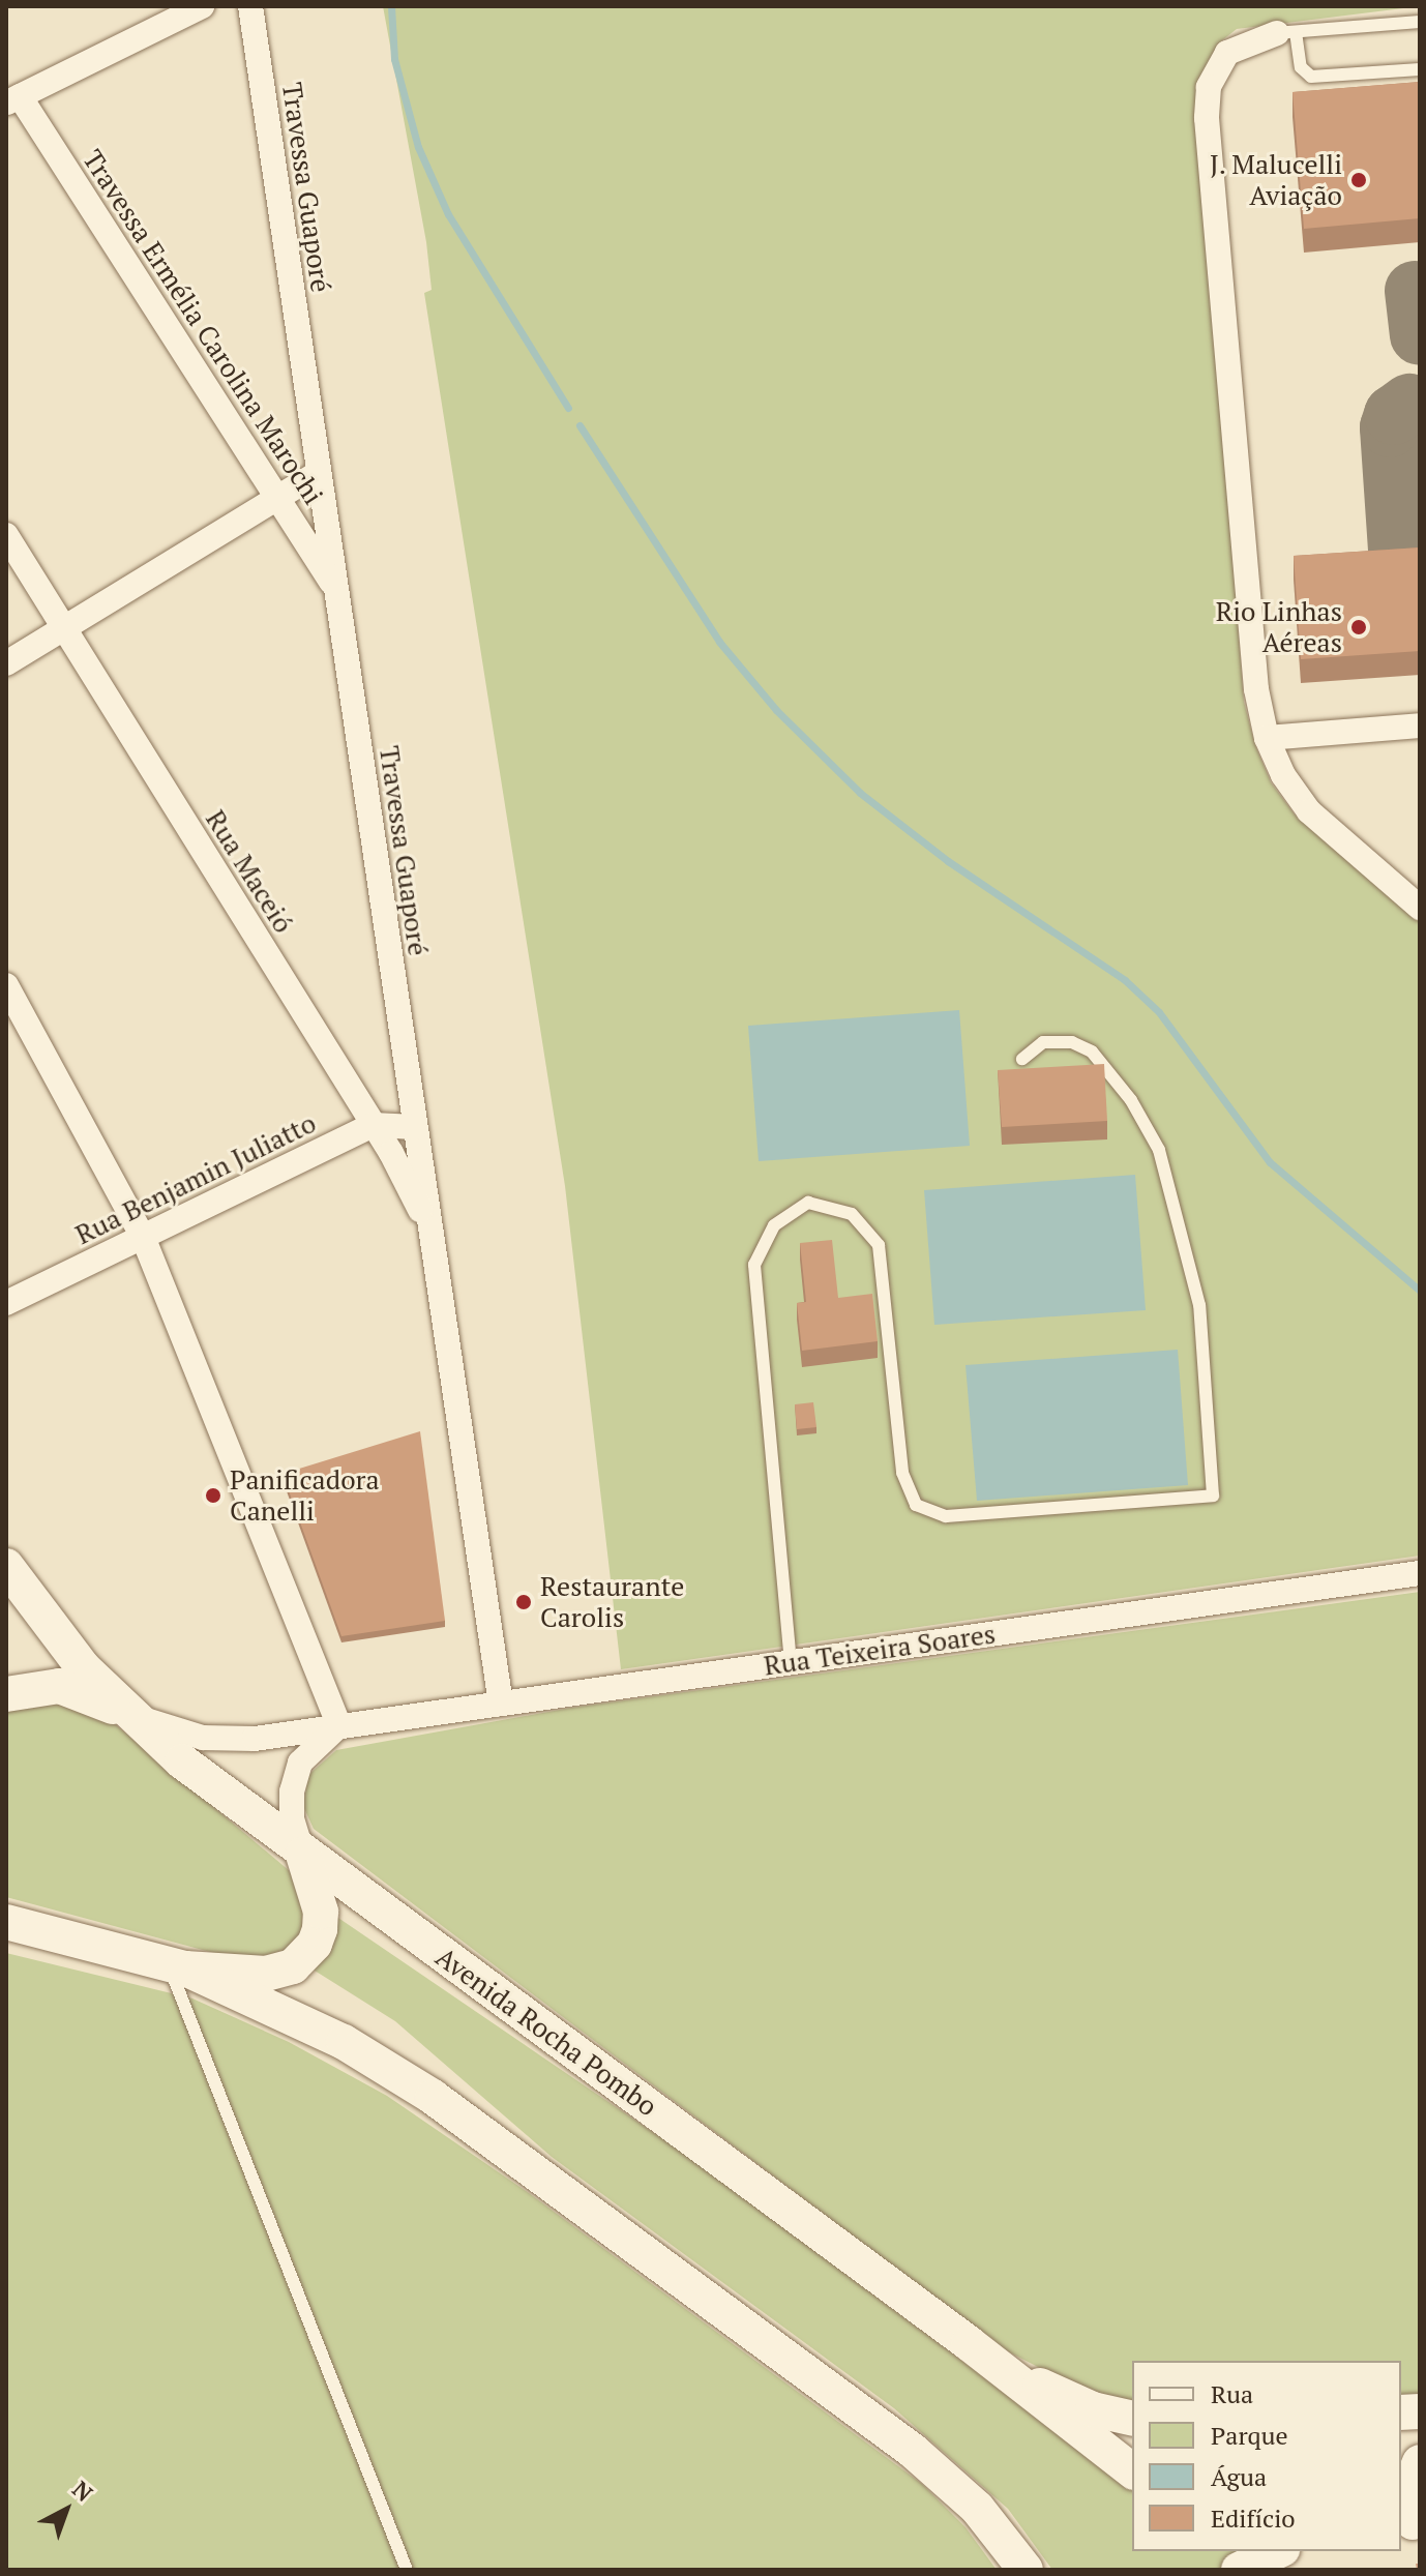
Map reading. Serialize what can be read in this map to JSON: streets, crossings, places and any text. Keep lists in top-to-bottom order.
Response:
{
  "streets": {
    "main road": ["Rua Teixeira Soares", "Avenida Rocha Pombo"],
    "street": [
      "Travessa Guaporé",
      "Travessa Ermélia Carolina Marochi",
      "Rua Maceió",
      "Rua Benjamin Juliatto"
    ]
  },
  "crossings": [
    ["Travessa Guaporé", "Travessa Ermélia Carolina Marochi"],
    ["Travessa Guaporé", "Rua Maceió"],
    ["Travessa Guaporé", "Rua Benjamin Juliatto"],
    ["Travessa Guaporé", "Rua Teixeira Soares"],
    ["Rua Maceió", "Rua Benjamin Juliatto"],
    ["Rua Teixeira Soares", "Avenida Rocha Pombo"]
  ],
  "places": [
    "J. Malucelli Aviação",
    "Rio Linhas Aéreas",
    "Panificadora Canelli",
    "Restaurante Carolis"
  ],
  "legend": [
    "Rua",
    "Parque",
    "Água",
    "Edifício"
  ],
  "north": "top right"
}
